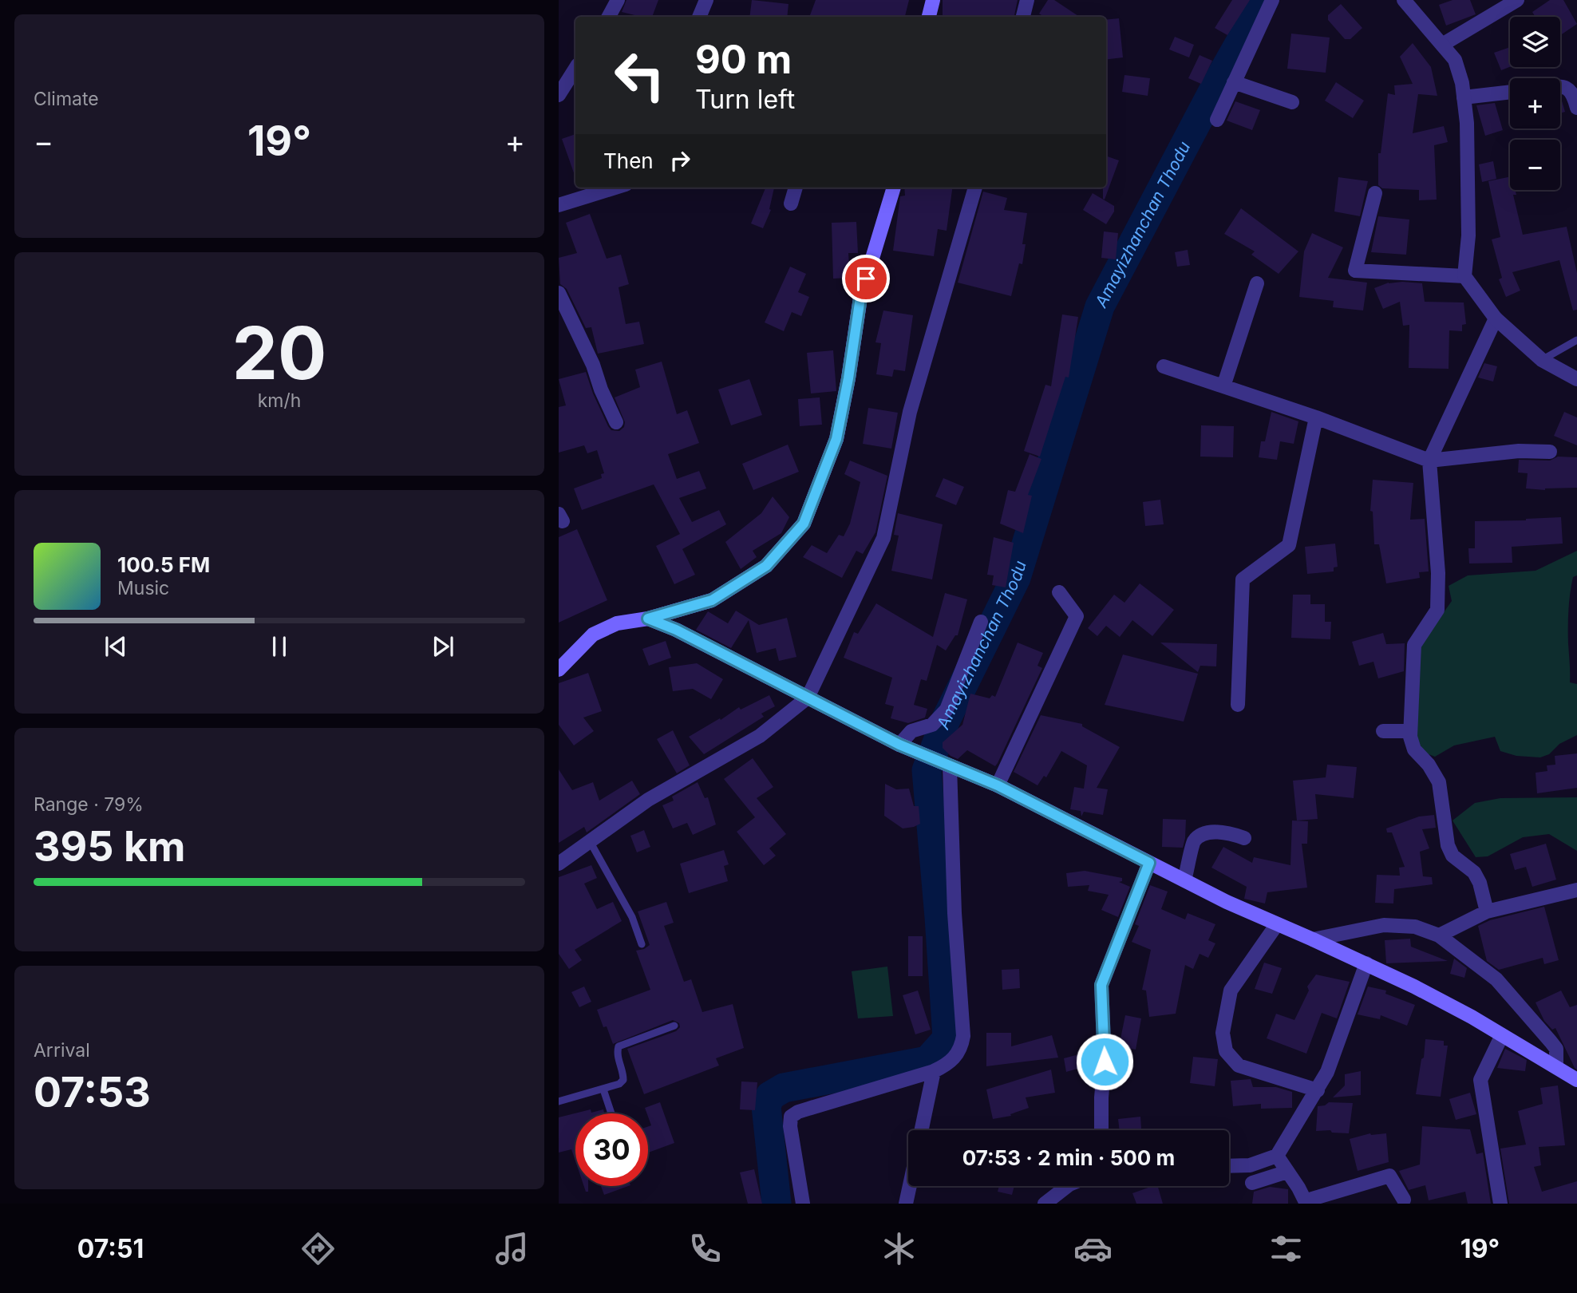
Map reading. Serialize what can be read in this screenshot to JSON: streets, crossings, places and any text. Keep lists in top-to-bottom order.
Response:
{
  "water": ["Amayizhanchan Thodu"],
  "page": {
    "tile": [
      "Climate",
      ["20", "km/h"],
      ["Range · 79%", "395 km"],
      ["Arrival", "07:53"]
    ],
    "map_buttons": ["+", "−"],
    "turn": ["90 m", "Turn left"],
    "heat": ["−", "19°", "+"],
    "then": "Then",
    "song": ["100.5 FM", "Music"],
    "limit": "30",
    "trip": "07:53 · 2 min · 500 m",
    "tabs": ["07:51", "19°"]
  }
}
